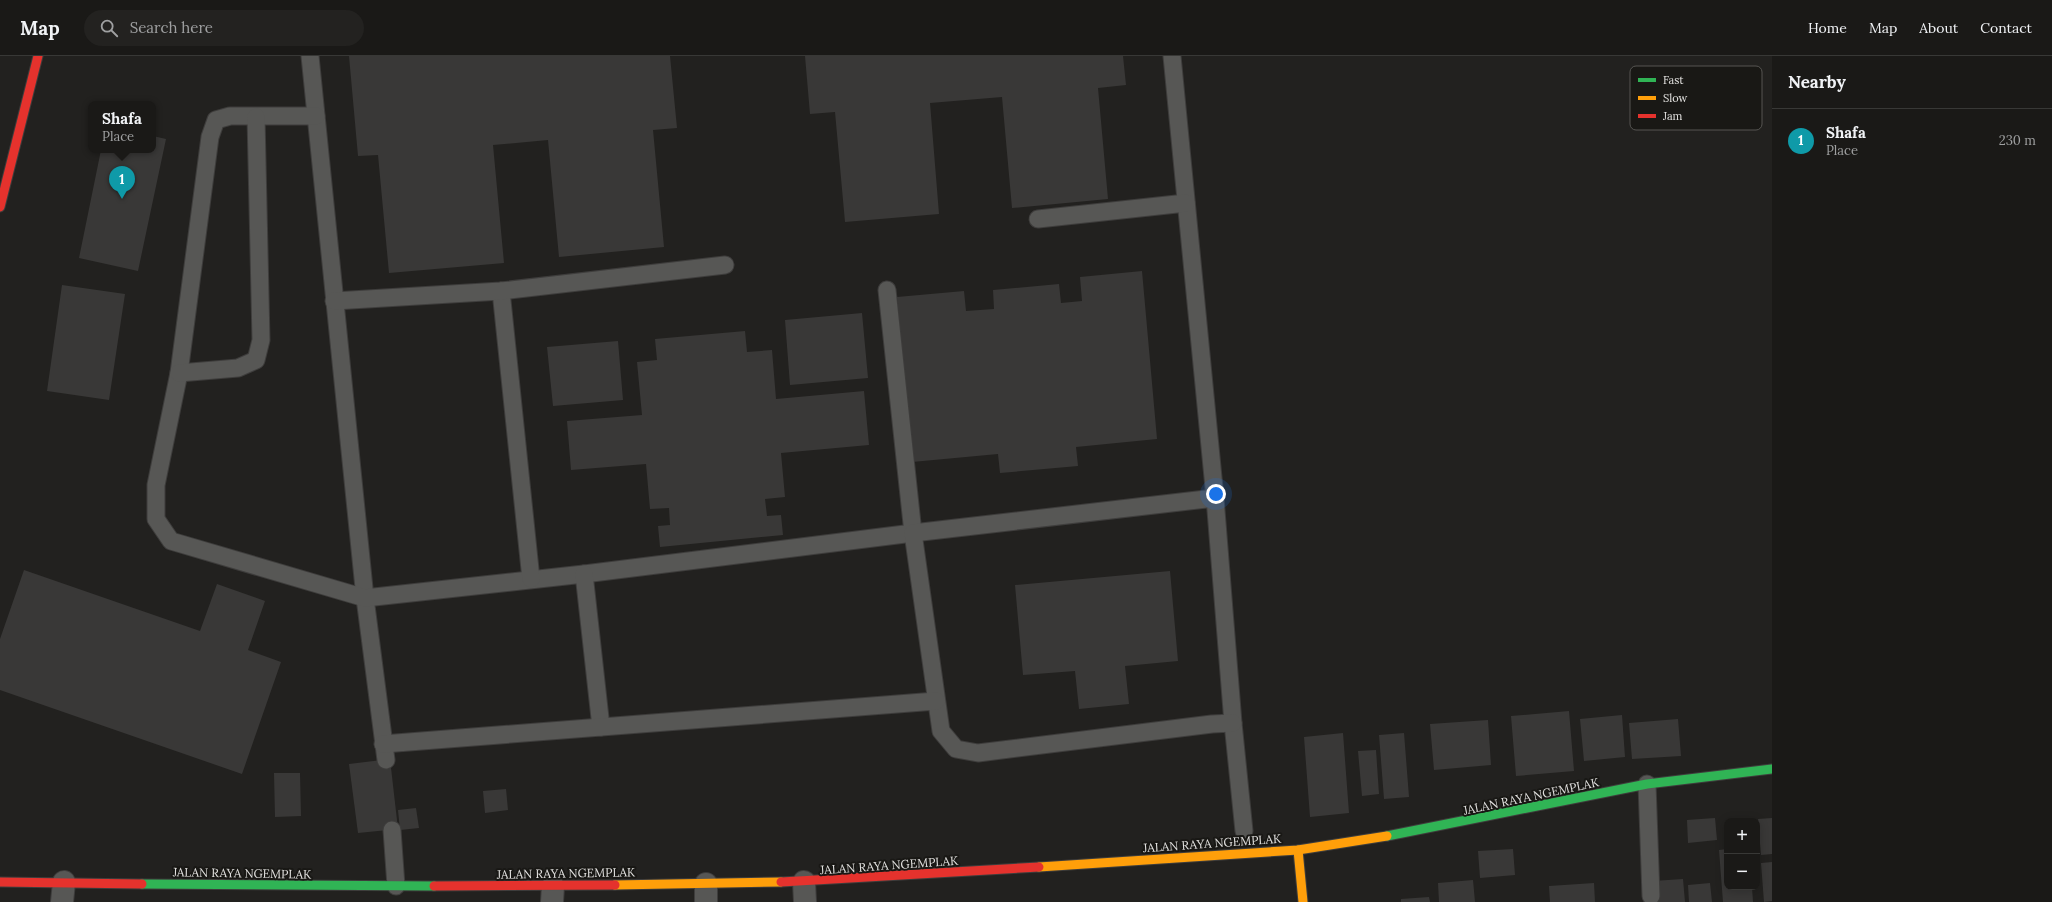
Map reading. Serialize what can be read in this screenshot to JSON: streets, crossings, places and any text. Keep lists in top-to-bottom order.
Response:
{
  "streets": {
    "main road": ["JALAN RAYA NGEMPLAK"]
  },
  "legend": ["Fast", "Slow", "Jam"],
  "page": {
    "header": "Map",
    "search": "Search here",
    "nav": [
      "Home",
      "Map",
      "About",
      "Contact"
    ],
    "heading": "Nearby",
    "popup": ["Shafa", "Place"],
    "list": [
      {
        "mark": "1",
        "name": "Shafa",
        "note": "Place",
        "value": "230 m"
      }
    ],
    "pins": "1",
    "map_buttons": ["+", "−"]
  }
}
